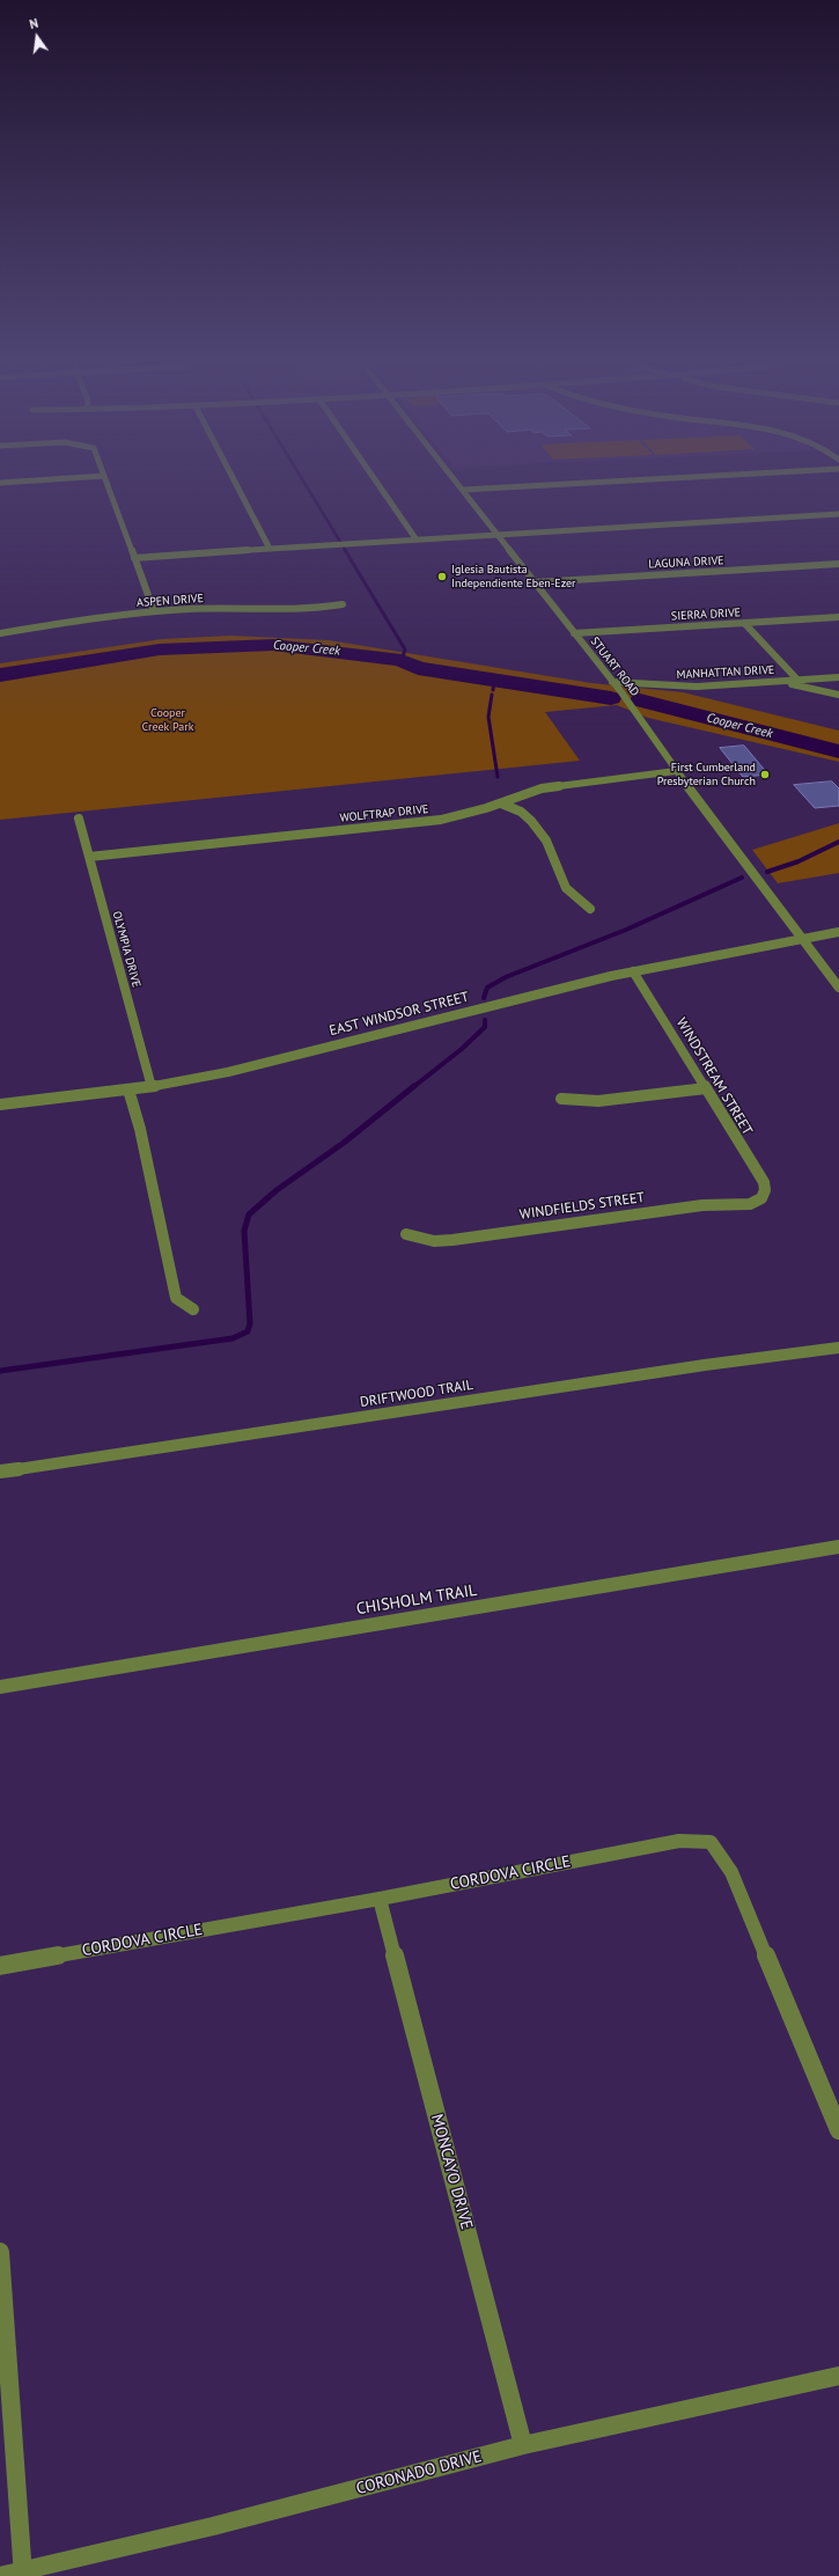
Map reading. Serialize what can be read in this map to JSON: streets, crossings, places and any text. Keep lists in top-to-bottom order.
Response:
{
  "streets": {
    "street": [
      "LAGUNA DRIVE",
      "ASPEN DRIVE",
      "SIERRA DRIVE",
      "STUART ROAD",
      "MANHATTAN DRIVE",
      "WOLFTRAP DRIVE",
      "OLYMPIA DRIVE",
      "EAST WINDSOR STREET",
      "WINDSTREAM STREET",
      "WINDFIELDS STREET",
      "DRIFTWOOD TRAIL",
      "CHISHOLM TRAIL",
      "CORDOVA CIRCLE",
      "MONCAYO DRIVE",
      "CORONADO DRIVE"
    ]
  },
  "crossings": [
    ["LAGUNA DRIVE", "STUART ROAD"],
    ["SIERRA DRIVE", "STUART ROAD"],
    ["STUART ROAD", "MANHATTAN DRIVE"],
    ["STUART ROAD", "WOLFTRAP DRIVE"],
    ["STUART ROAD", "EAST WINDSOR STREET"],
    ["WOLFTRAP DRIVE", "OLYMPIA DRIVE"],
    ["OLYMPIA DRIVE", "EAST WINDSOR STREET"],
    ["EAST WINDSOR STREET", "WINDSTREAM STREET"],
    ["WINDSTREAM STREET", "WINDFIELDS STREET"],
    ["CORDOVA CIRCLE", "MONCAYO DRIVE"],
    ["MONCAYO DRIVE", "CORONADO DRIVE"]
  ],
  "water": ["Cooper Creek"],
  "parks": ["Cooper Creek Park"],
  "places": ["Iglesia Bautista Independiente Eben-Ezer", "First Cumberland Presbyterian Church"],
  "north": "top"
}
